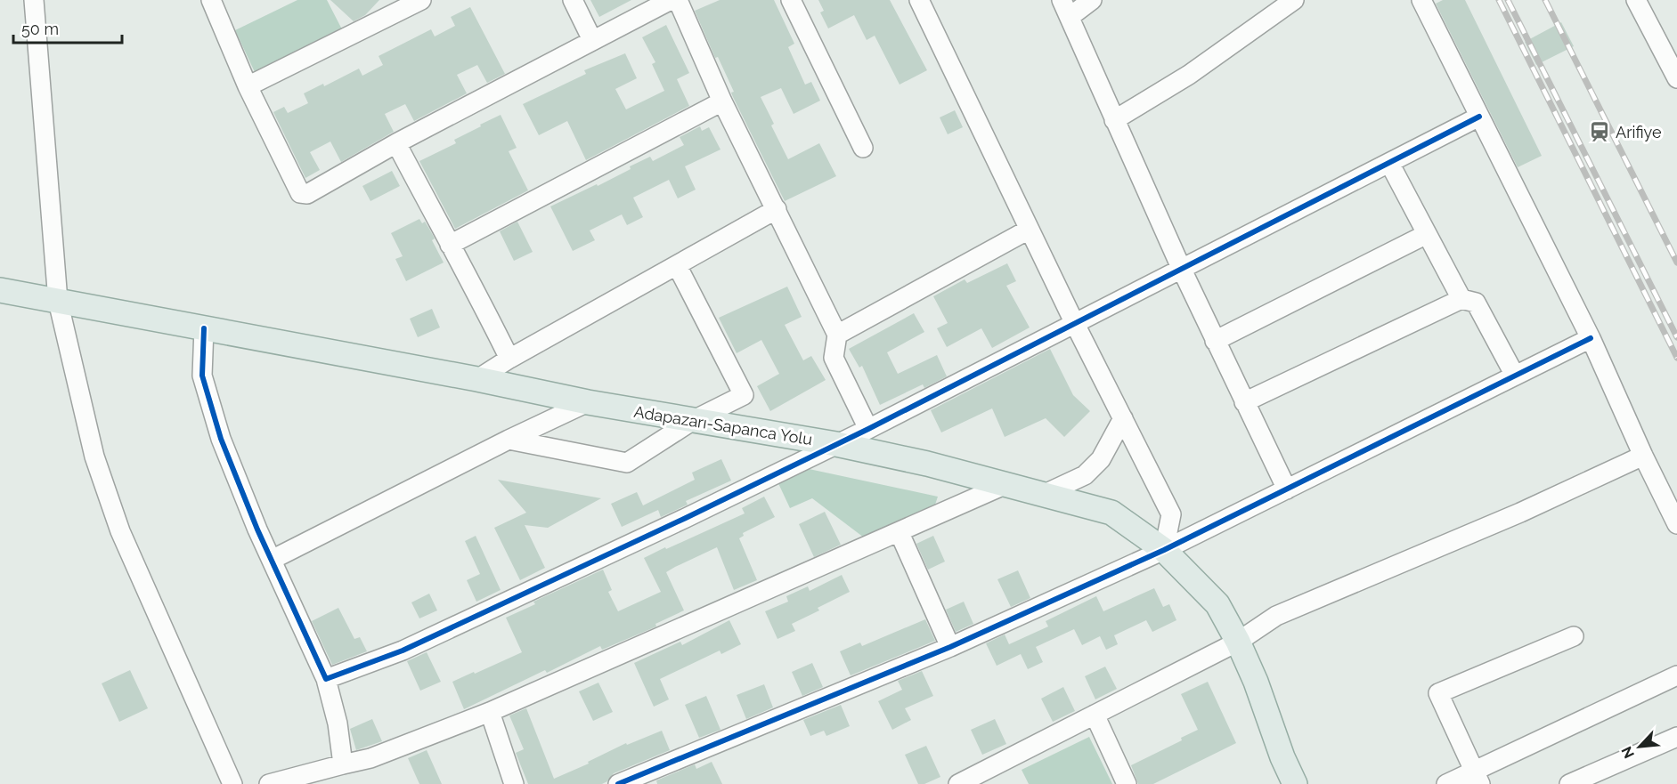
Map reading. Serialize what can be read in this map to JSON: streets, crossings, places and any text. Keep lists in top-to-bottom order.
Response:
{
  "streets": {
    "main road": ["Adapazarı-Sapanca Yolu"]
  },
  "places": {
    "station": ["Arifiye"]
  },
  "scale_bar": "50 m",
  "north": "bottom left"
}
